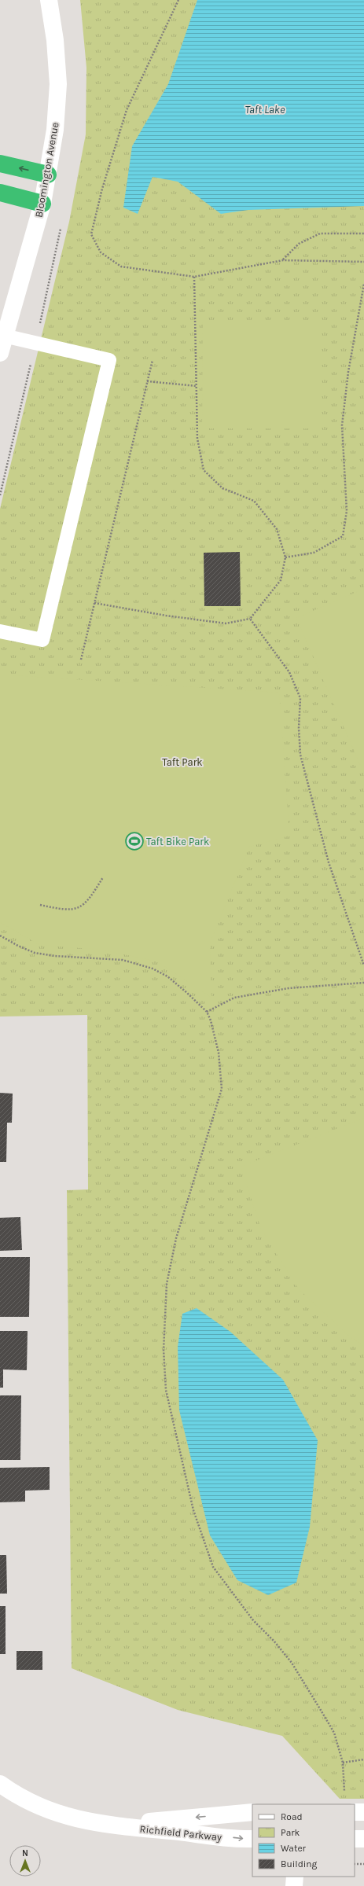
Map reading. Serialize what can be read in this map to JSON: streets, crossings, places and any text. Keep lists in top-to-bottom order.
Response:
{
  "streets": {
    "street": ["Bloomington Avenue", "Richfield Parkway"]
  },
  "water": ["Taft Lake"],
  "parks": ["Taft Park"],
  "places": {
    "sports": ["Taft Bike Park"]
  },
  "legend": [
    "Road",
    "Park",
    "Water",
    "Building"
  ],
  "north": "top"
}
